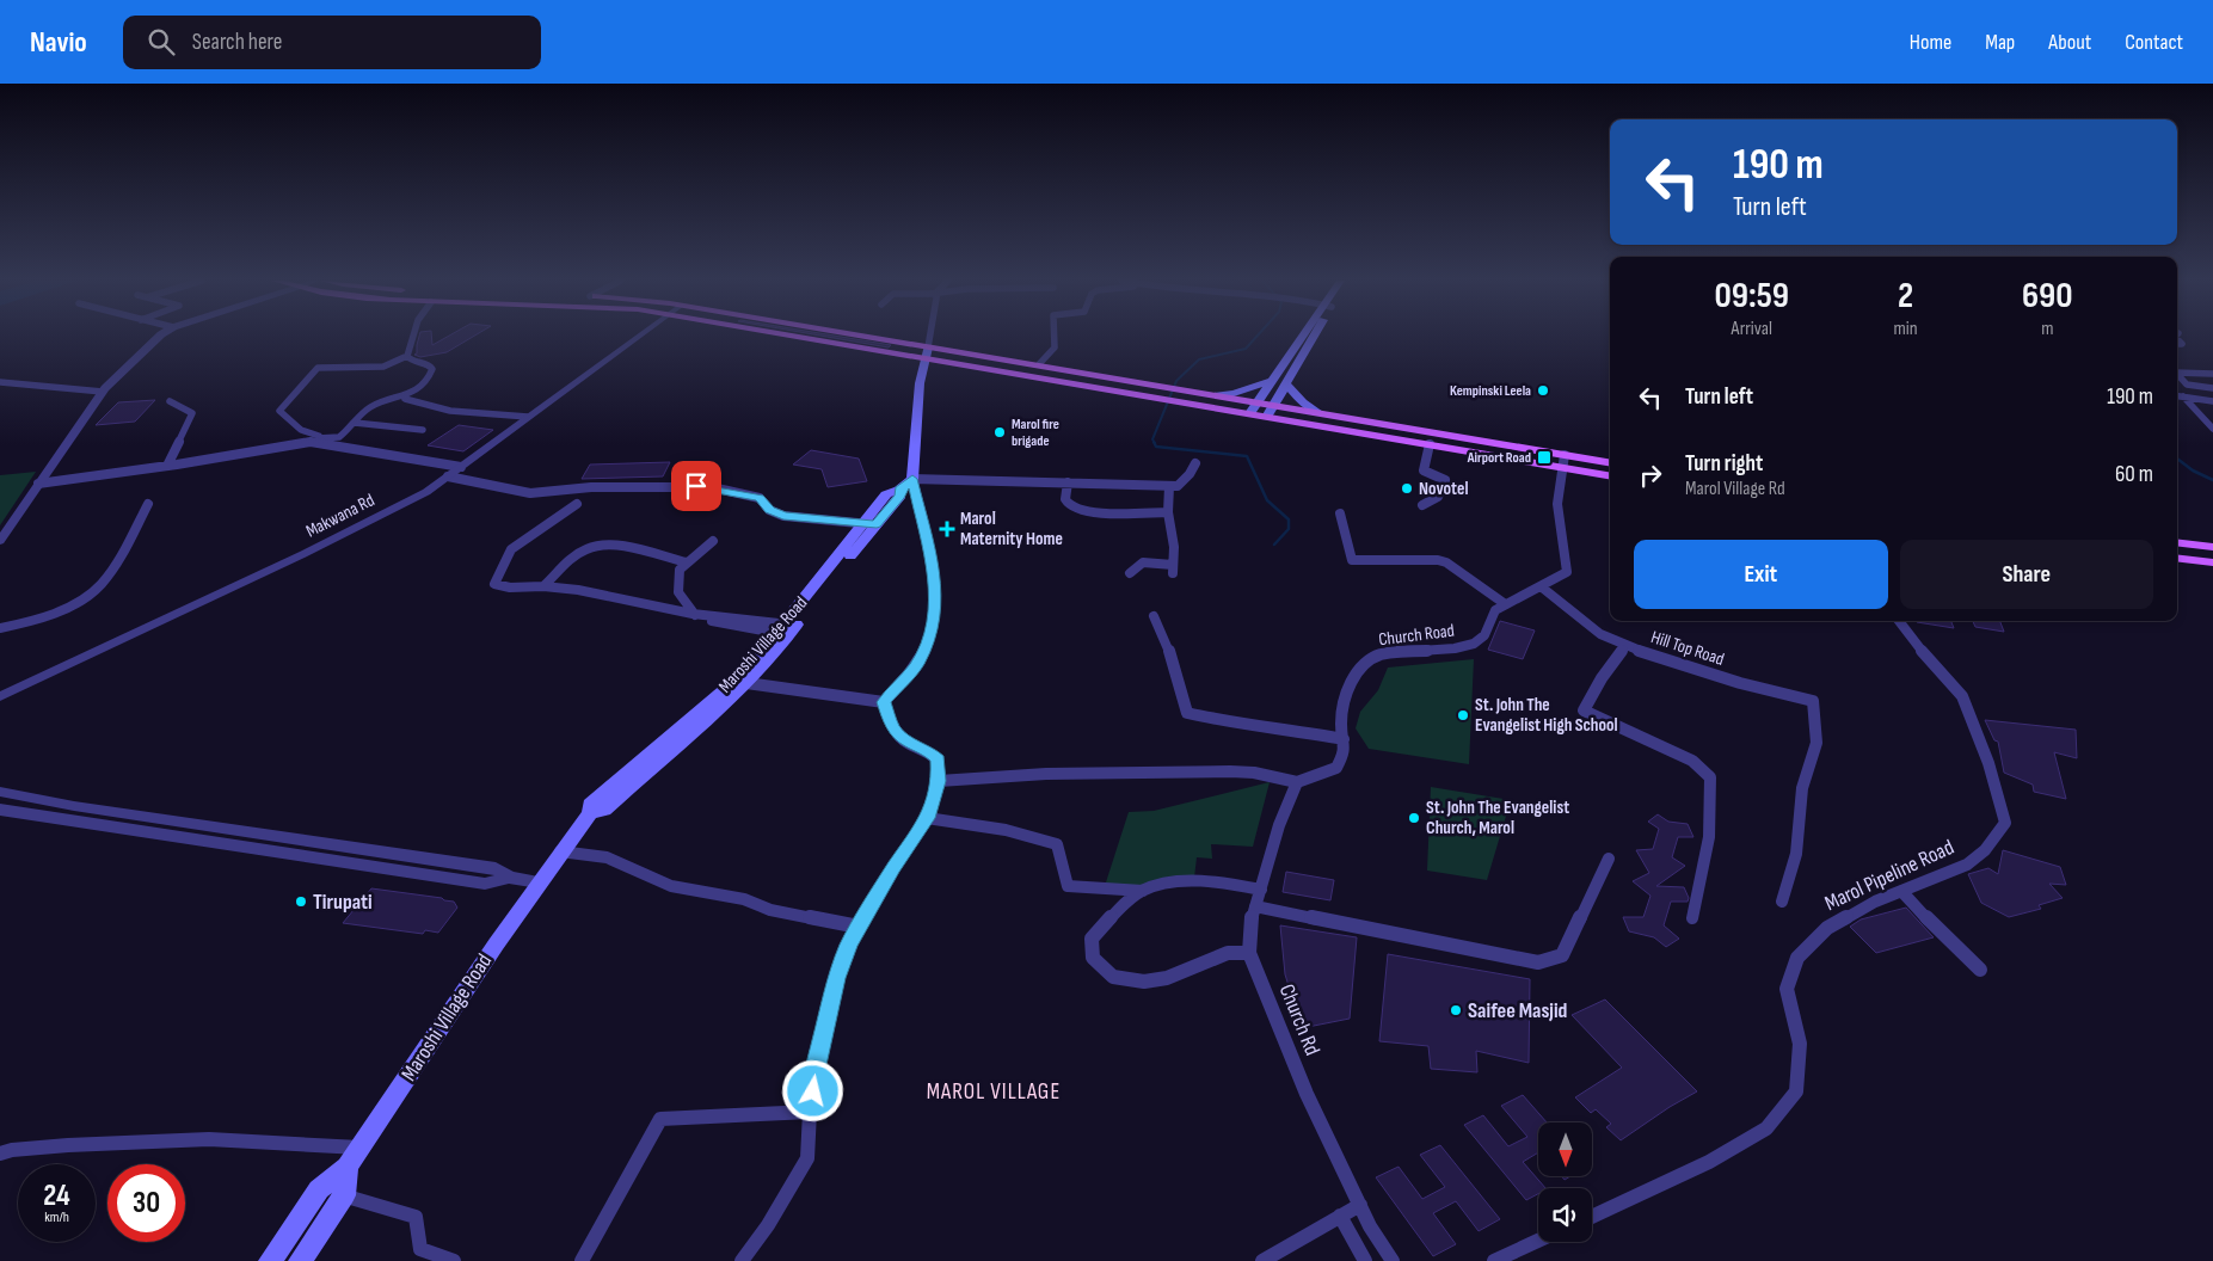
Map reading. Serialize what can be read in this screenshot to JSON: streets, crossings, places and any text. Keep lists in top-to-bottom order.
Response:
{
  "streets": {
    "main road": ["Maroshi Village Road"],
    "street": [
      "Makwana Rd",
      "Church Road",
      "Hill Top Road",
      "Marol Pipeline Road",
      "Church Rd"
    ]
  },
  "crossings": [
    ["Church Road", "Church Rd"]
  ],
  "districts": ["MAROL VILLAGE"],
  "places": {
    "other": [
      "Kempinski Leela",
      "Marol fire brigade",
      "Novotel",
      "St. John The Evangelist High School",
      "St. John The Evangelist Church, Marol",
      "Tirupati",
      "Saifee Masjid"
    ],
    "transit": ["Airport Road"],
    "health": ["Marol Maternity Home"]
  },
  "north": "bottom",
  "page": {
    "header": "Navio",
    "search": "Search here",
    "nav": [
      "Home",
      "Map",
      "About",
      "Contact"
    ],
    "turn": ["190 m", "Turn left"],
    "eta": [
      "09:59",
      "Arrival",
      "2",
      "min",
      "690",
      "m"
    ],
    "list": [
      {
        "name": "Turn left",
        "value": "190 m"
      },
      {
        "name": "Turn right",
        "note": "Marol Village Rd",
        "value": "60 m"
      }
    ],
    "buttons": ["Exit", "Share"],
    "speed": "24 km/h",
    "limit": "30"
  }
}
